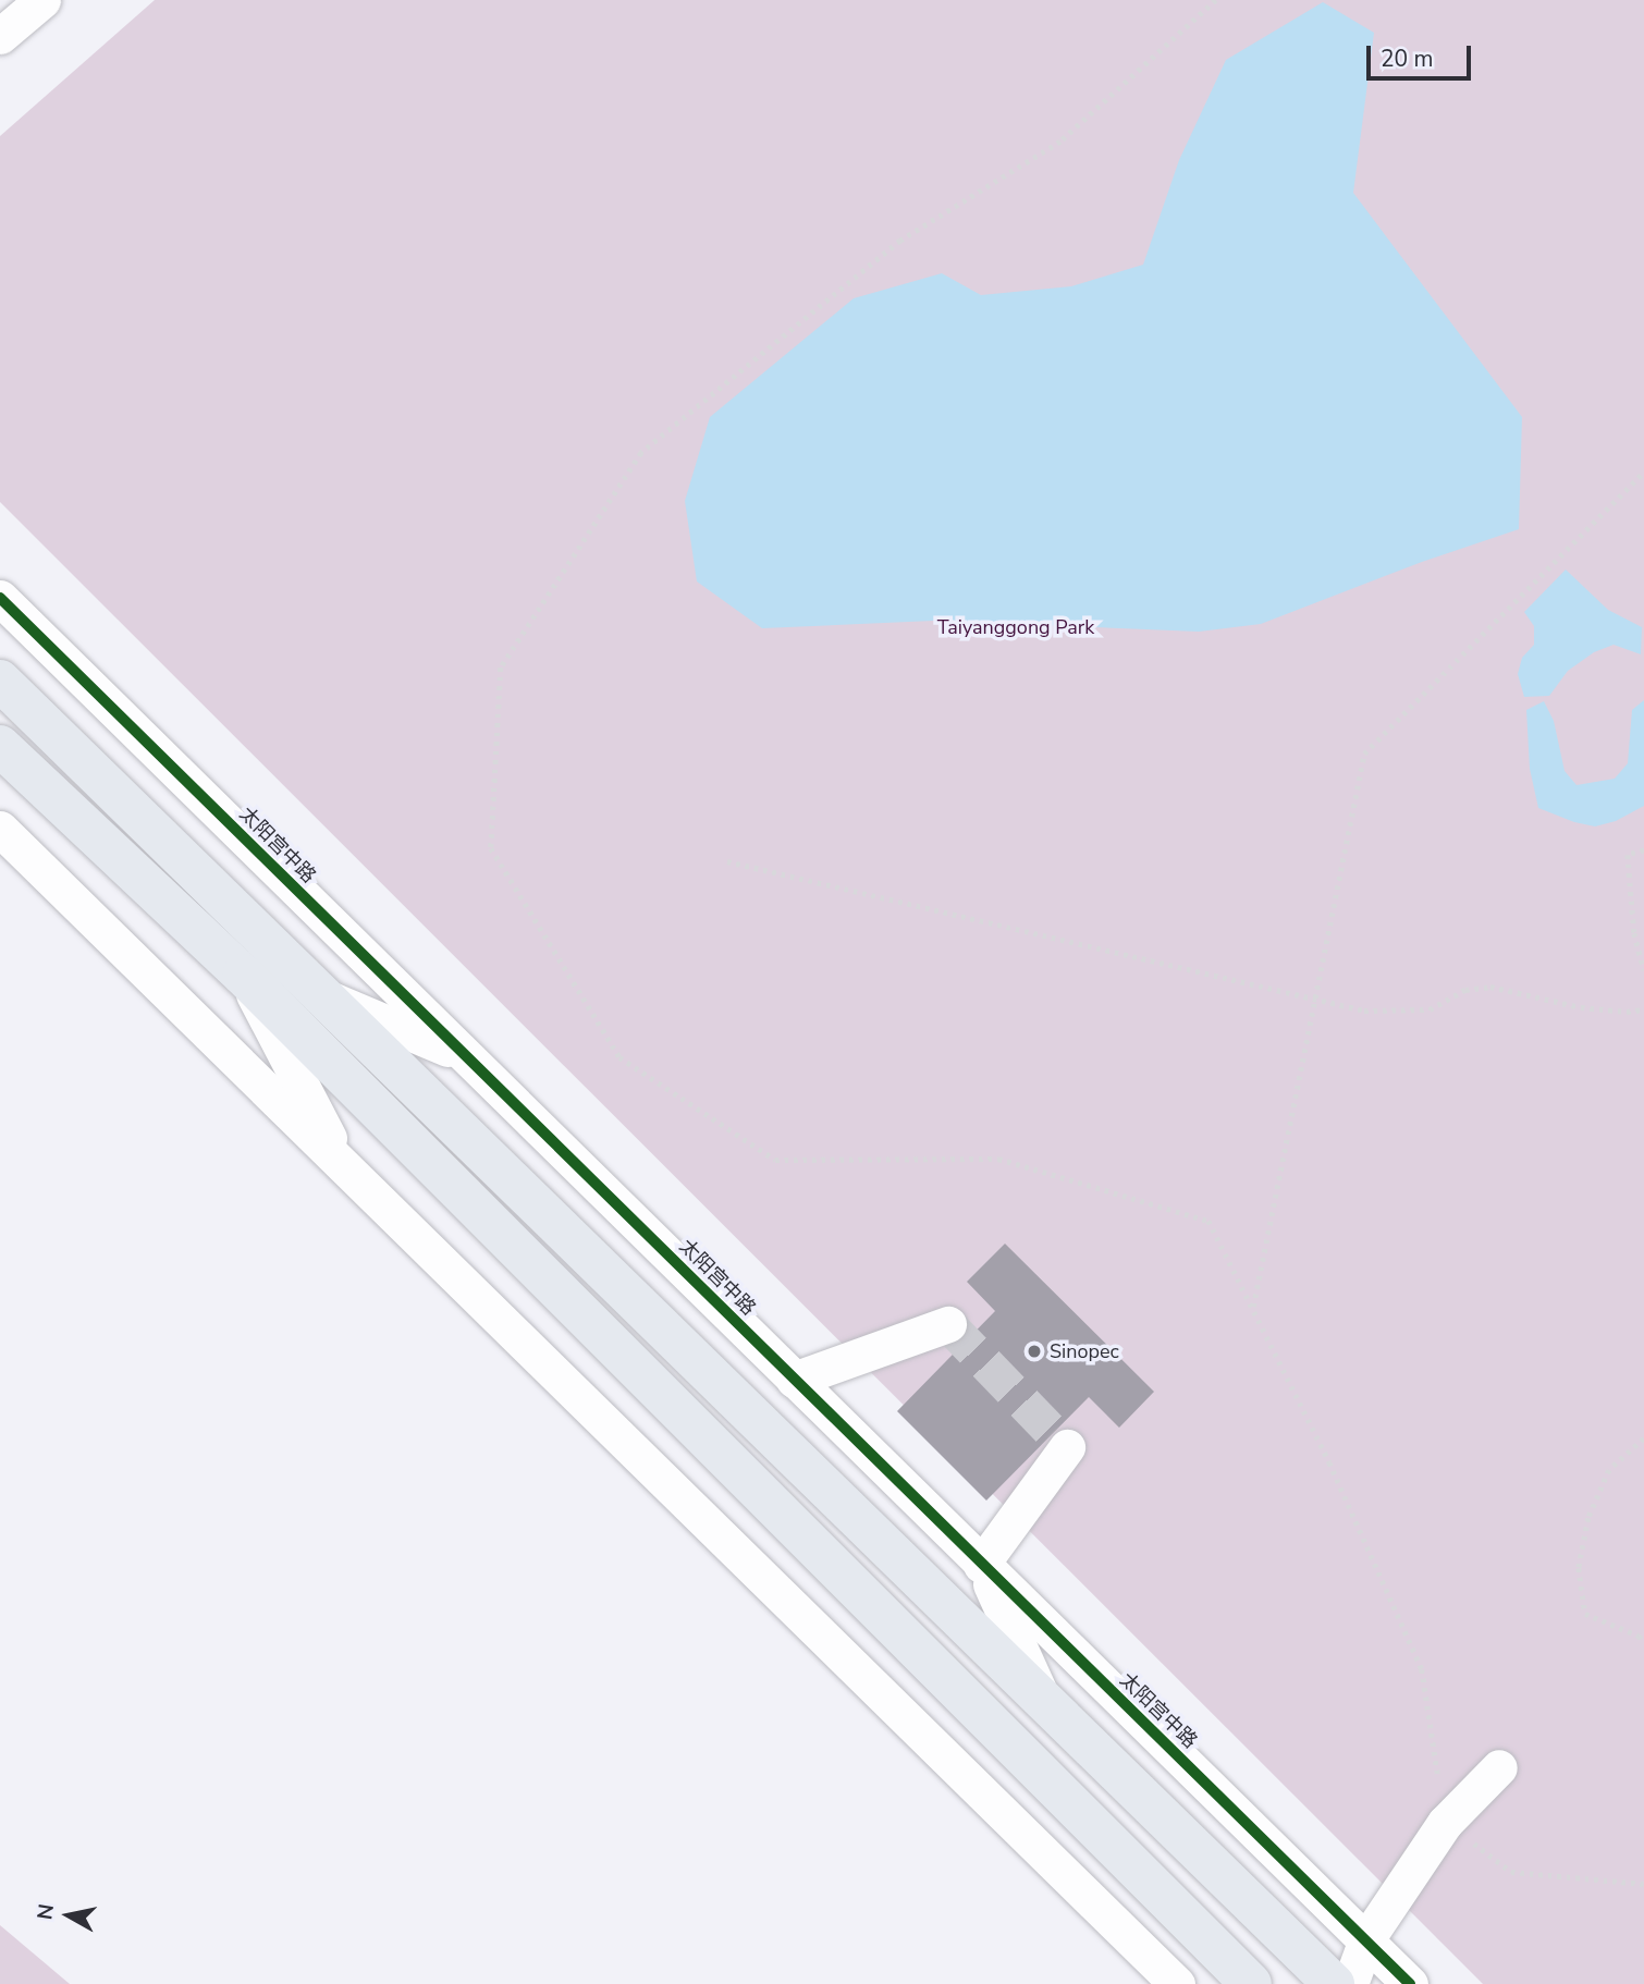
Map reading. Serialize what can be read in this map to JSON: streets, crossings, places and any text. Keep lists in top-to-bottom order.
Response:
{
  "streets": {
    "street": ["太阳宫中路"]
  },
  "parks": ["Taiyanggong Park"],
  "places": ["Sinopec"],
  "scale_bar": "20 m",
  "north": "left"
}
